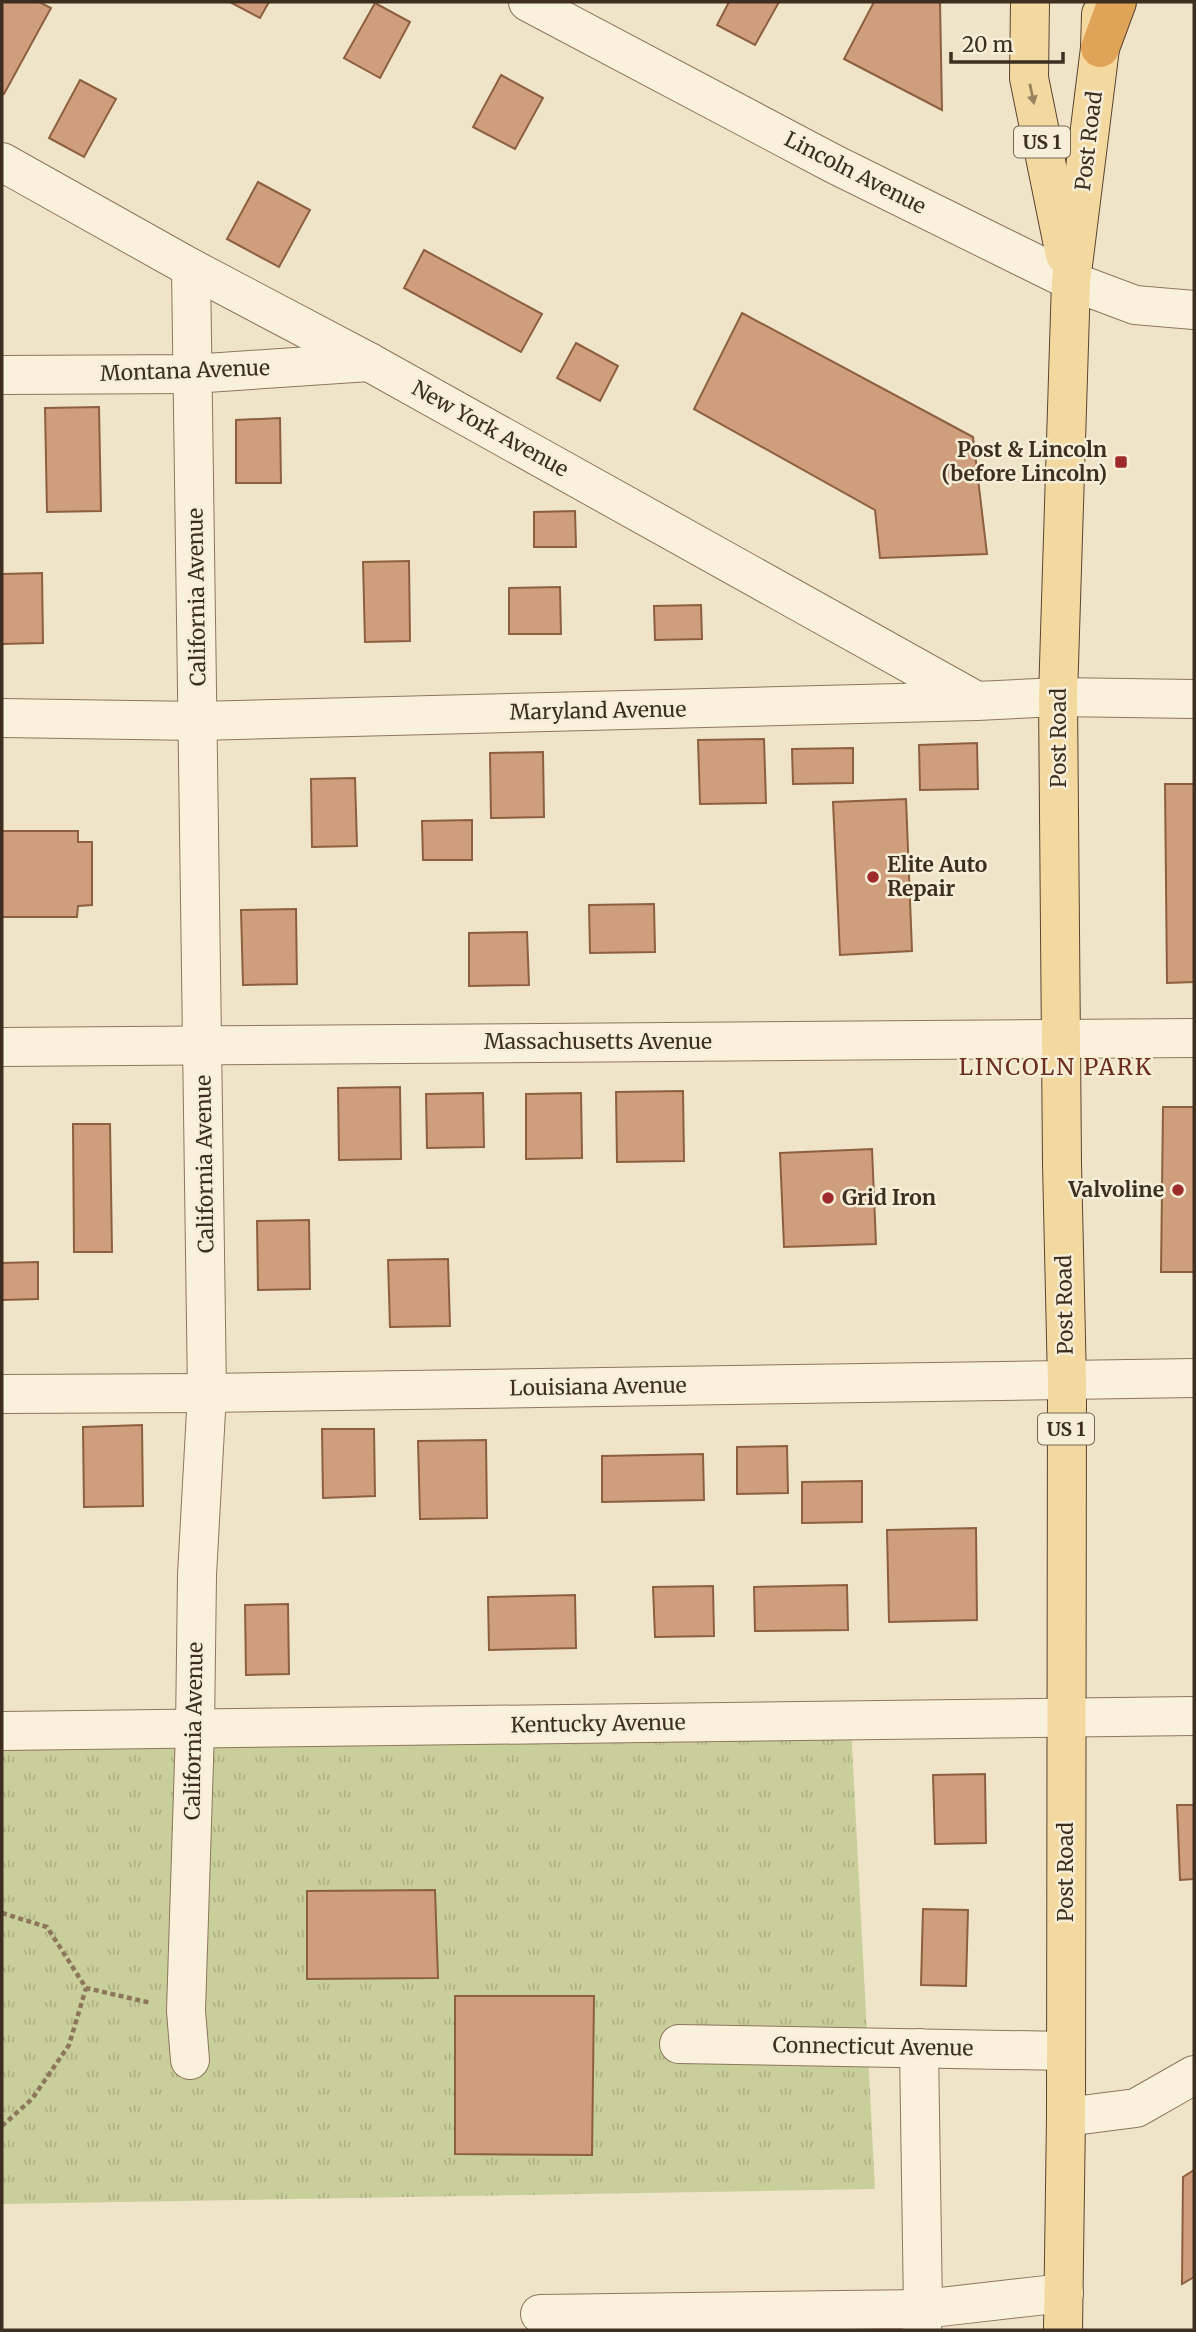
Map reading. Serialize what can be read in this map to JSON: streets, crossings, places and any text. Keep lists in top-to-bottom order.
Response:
{
  "streets": {
    "main road": ["Post Road", "US 1"],
    "street": [
      "Lincoln Avenue",
      "Montana Avenue",
      "New York Avenue",
      "California Avenue",
      "Maryland Avenue",
      "Massachusetts Avenue",
      "Louisiana Avenue",
      "Kentucky Avenue",
      "Connecticut Avenue"
    ]
  },
  "crossings": [
    ["Post Road", "Lincoln Avenue"],
    ["Post Road", "Maryland Avenue"],
    ["Post Road", "Massachusetts Avenue"],
    ["Post Road", "Louisiana Avenue"],
    ["Post Road", "Kentucky Avenue"],
    ["Post Road", "Connecticut Avenue"],
    ["Montana Avenue", "New York Avenue"],
    ["Montana Avenue", "California Avenue"],
    ["New York Avenue", "California Avenue"],
    ["New York Avenue", "Maryland Avenue"],
    ["California Avenue", "Maryland Avenue"],
    ["California Avenue", "Massachusetts Avenue"],
    ["California Avenue", "Louisiana Avenue"],
    ["California Avenue", "Kentucky Avenue"]
  ],
  "districts": ["LINCOLN PARK"],
  "places": {
    "transit": ["Post & Lincoln (before Lincoln)"],
    "other": ["Elite Auto Repair", "Valvoline", "Grid Iron"]
  },
  "scale_bar": "20 m"
}
